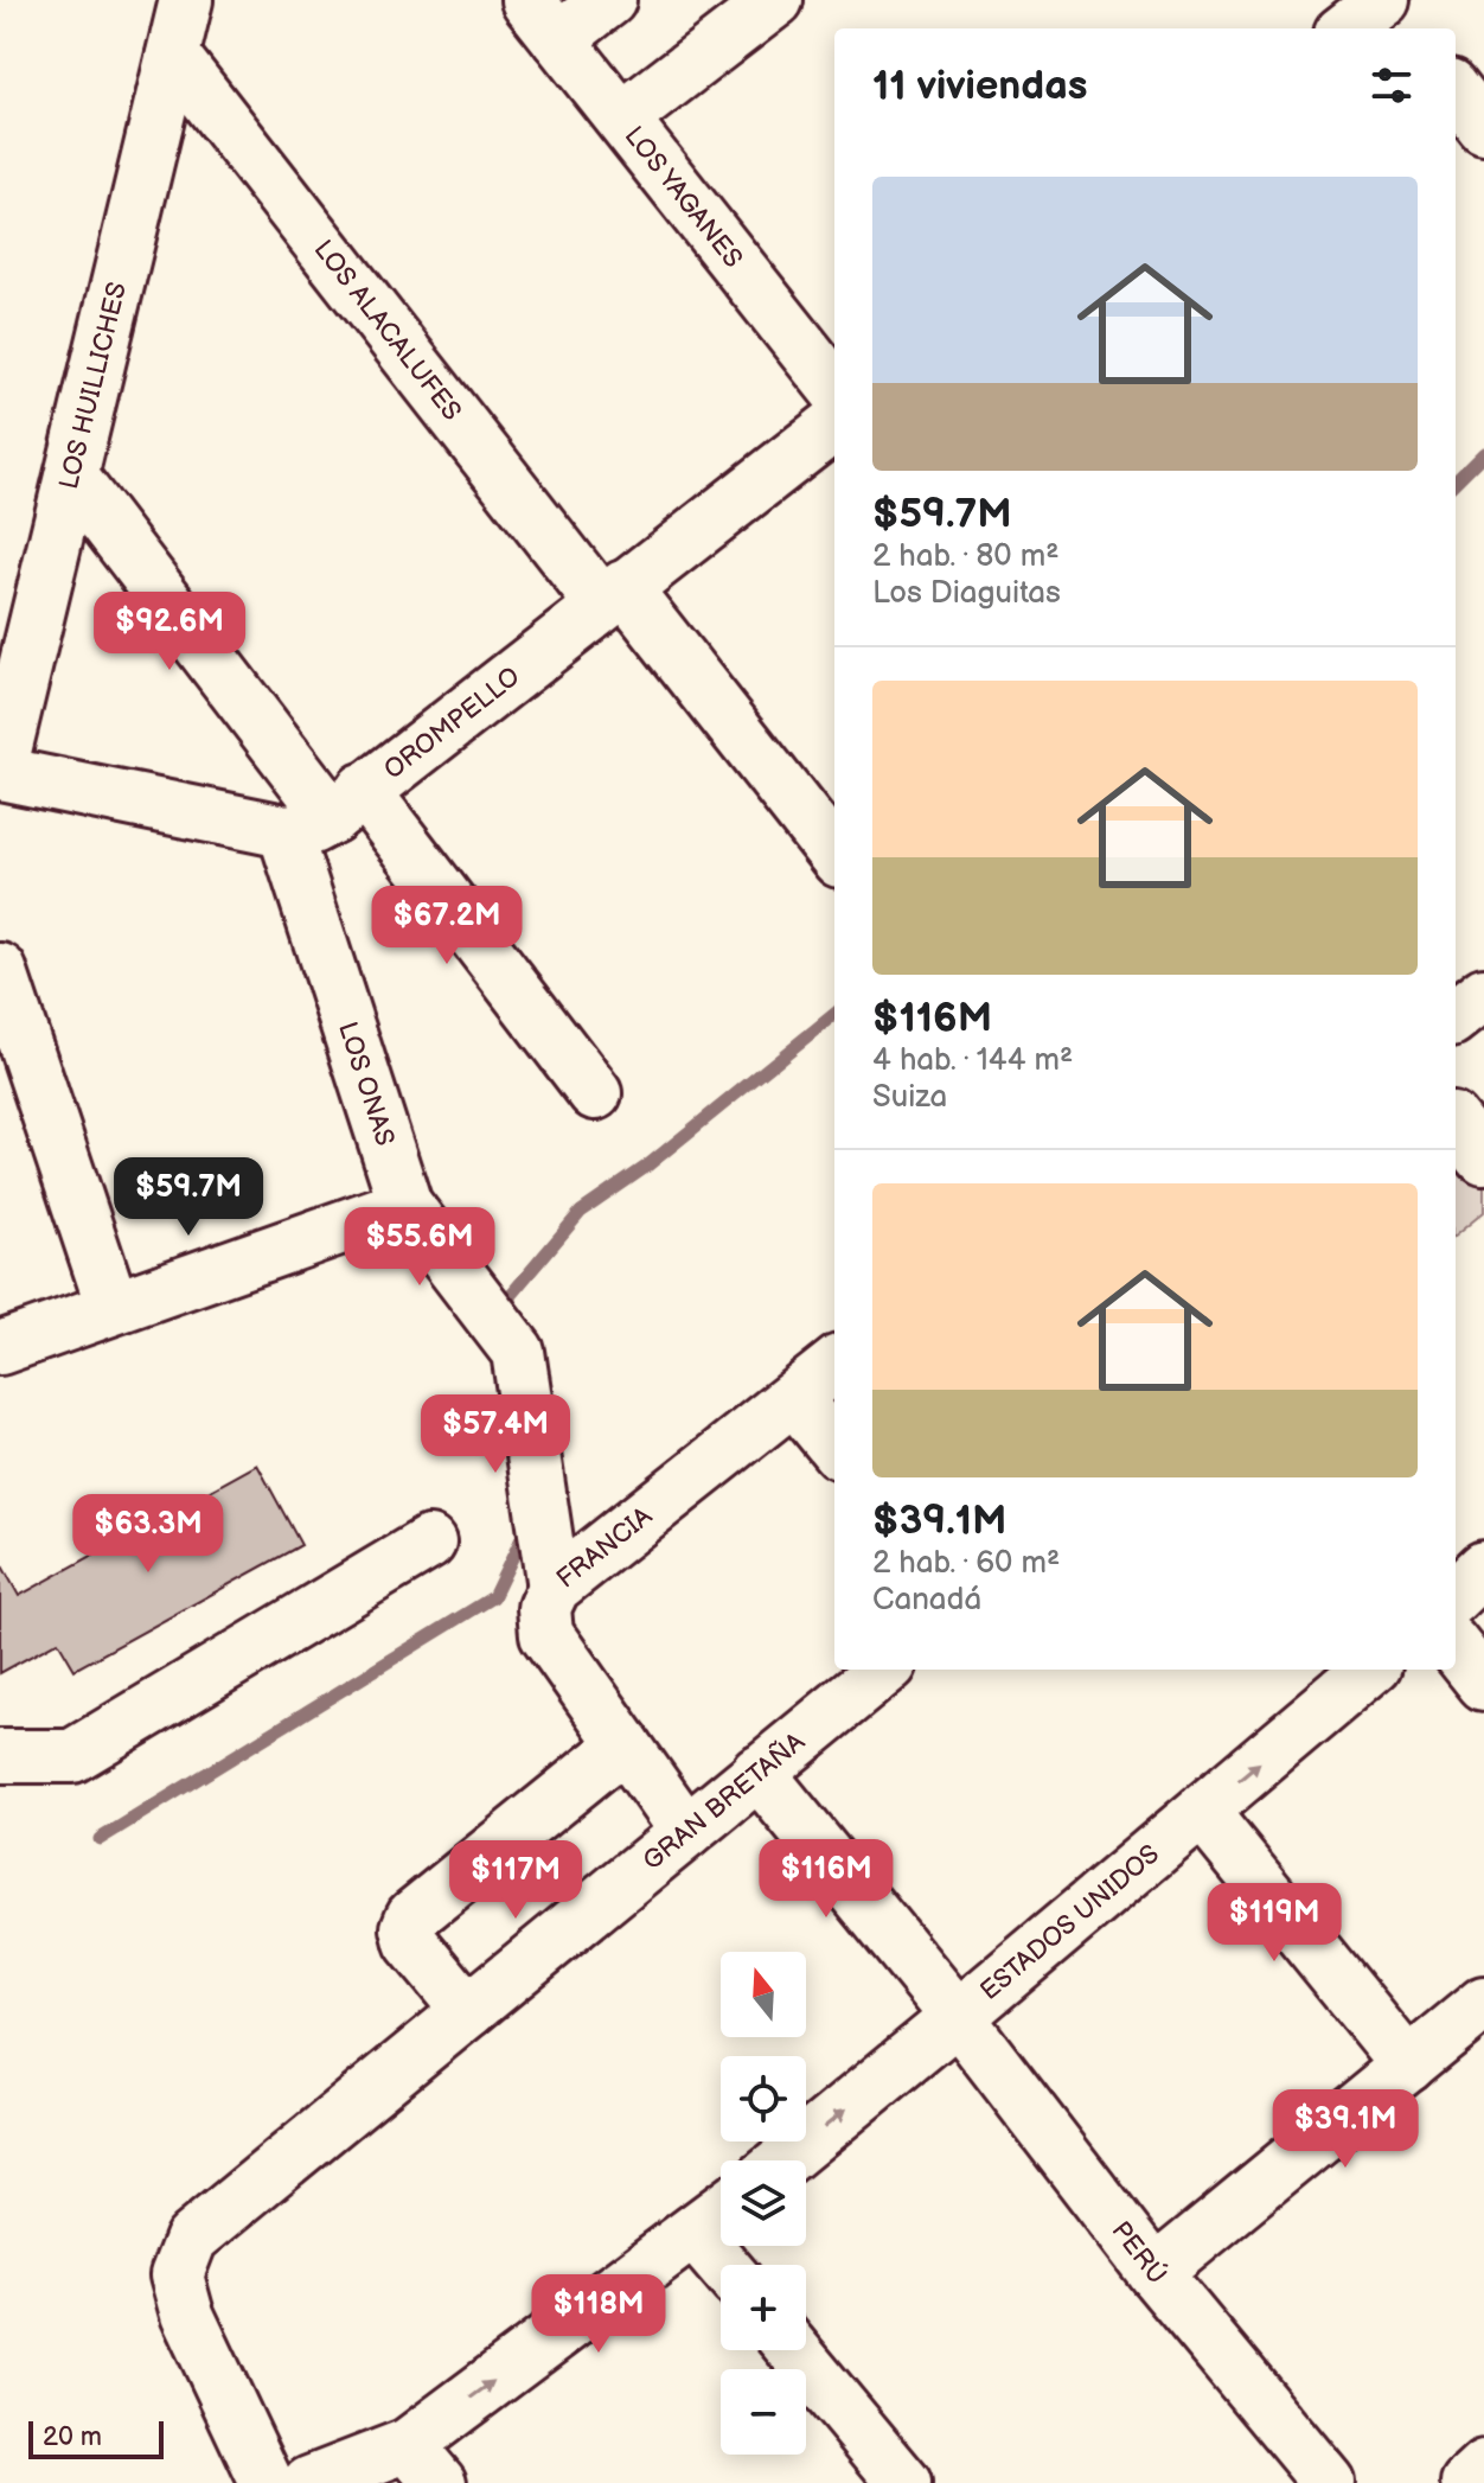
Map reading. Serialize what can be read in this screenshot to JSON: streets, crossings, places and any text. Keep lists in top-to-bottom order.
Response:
{
  "streets": {
    "street": [
      "LOS YAGANES",
      "LOS ALACALUFES",
      "LOS HUILLICHES",
      "OROMPELLO",
      "LOS ONAS",
      "FRANCIA",
      "GRAN BRETAÑA",
      "ESTADOS UNIDOS",
      "PERÚ"
    ]
  },
  "crossings": [
    ["LOS ALACALUFES", "LOS HUILLICHES"],
    ["LOS ALACALUFES", "OROMPELLO"],
    ["LOS HUILLICHES", "LOS ONAS"],
    ["OROMPELLO", "LOS ONAS"],
    ["LOS ONAS", "FRANCIA"],
    ["FRANCIA", "GRAN BRETAÑA"],
    ["GRAN BRETAÑA", "PERÚ"],
    ["ESTADOS UNIDOS", "PERÚ"]
  ],
  "one_way": ["ESTADOS UNIDOS"],
  "scale_bar": "20 m",
  "north": "top",
  "page": {
    "heading": "11 viviendas",
    "list": [
      {
        "name": "$59.7M",
        "note": "2 hab. · 80 m² · Los Diaguitas"
      },
      {
        "name": "$116M",
        "note": "4 hab. · 144 m² · Suiza"
      },
      {
        "name": "$39.1M",
        "note": "2 hab. · 60 m² · Canadá"
      }
    ],
    "price": [
      "$92.6M",
      "$67.2M",
      "$59.7M",
      "$55.6M",
      "$57.4M",
      "$63.3M",
      "$116M",
      "$117M",
      "$119M",
      "$39.1M",
      "$118M"
    ],
    "map_buttons": ["+", "−"],
    "scale": "20 m"
  }
}
